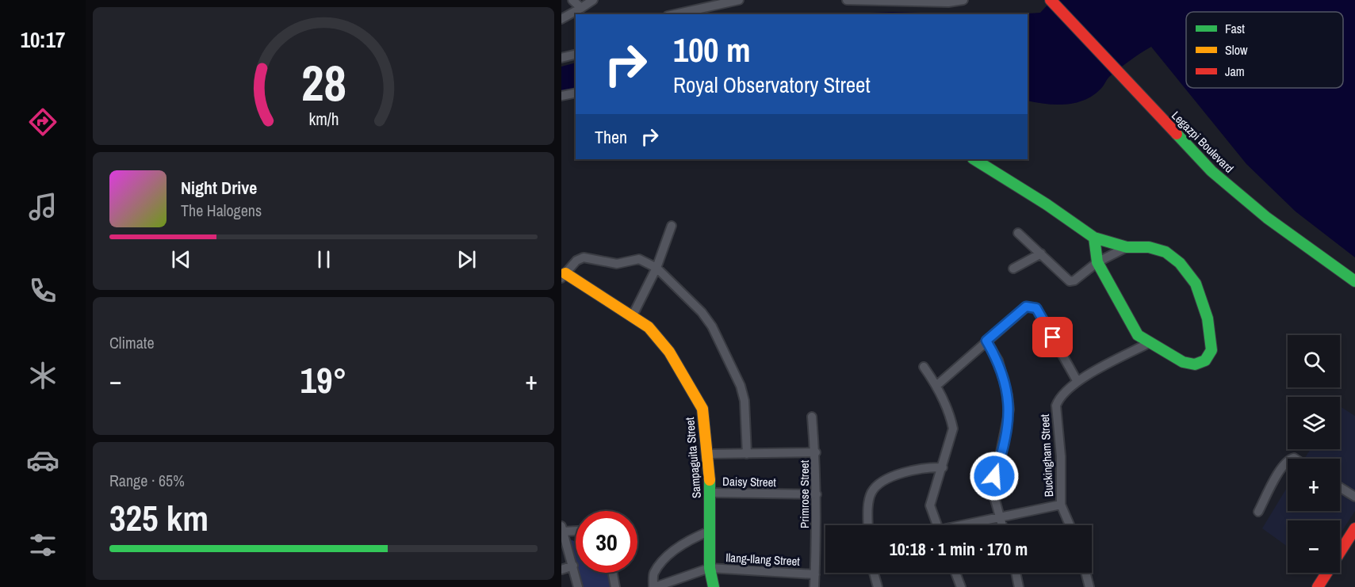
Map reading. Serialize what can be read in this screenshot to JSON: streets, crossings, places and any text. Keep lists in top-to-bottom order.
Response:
{
  "streets": {
    "street": [
      "Legazpi Boulevard",
      "Buckingham Street",
      "Sampaguita Street",
      "Daisy Street",
      "Primrose Street",
      "Ilang-Ilang Street"
    ]
  },
  "crossings": [
    ["Sampaguita Street", "Daisy Street"],
    ["Sampaguita Street", "Primrose Street"],
    ["Sampaguita Street", "Ilang-Ilang Street"],
    ["Daisy Street", "Primrose Street"],
    ["Primrose Street", "Ilang-Ilang Street"]
  ],
  "legend": ["Fast", "Slow", "Jam"],
  "page": {
    "tabs": "10:17",
    "turn": ["100 m", "Royal Observatory Street"],
    "then": "Then",
    "song": ["Night Drive", "The Halogens"],
    "tile": [
      "Climate",
      ["Range · 65%", "325 km"]
    ],
    "map_buttons": ["+", "−"],
    "heat": ["−", "19°", "+"],
    "limit": "30",
    "trip": "10:18 · 1 min · 170 m",
    "gauge": ["28", "km/h"]
  }
}
